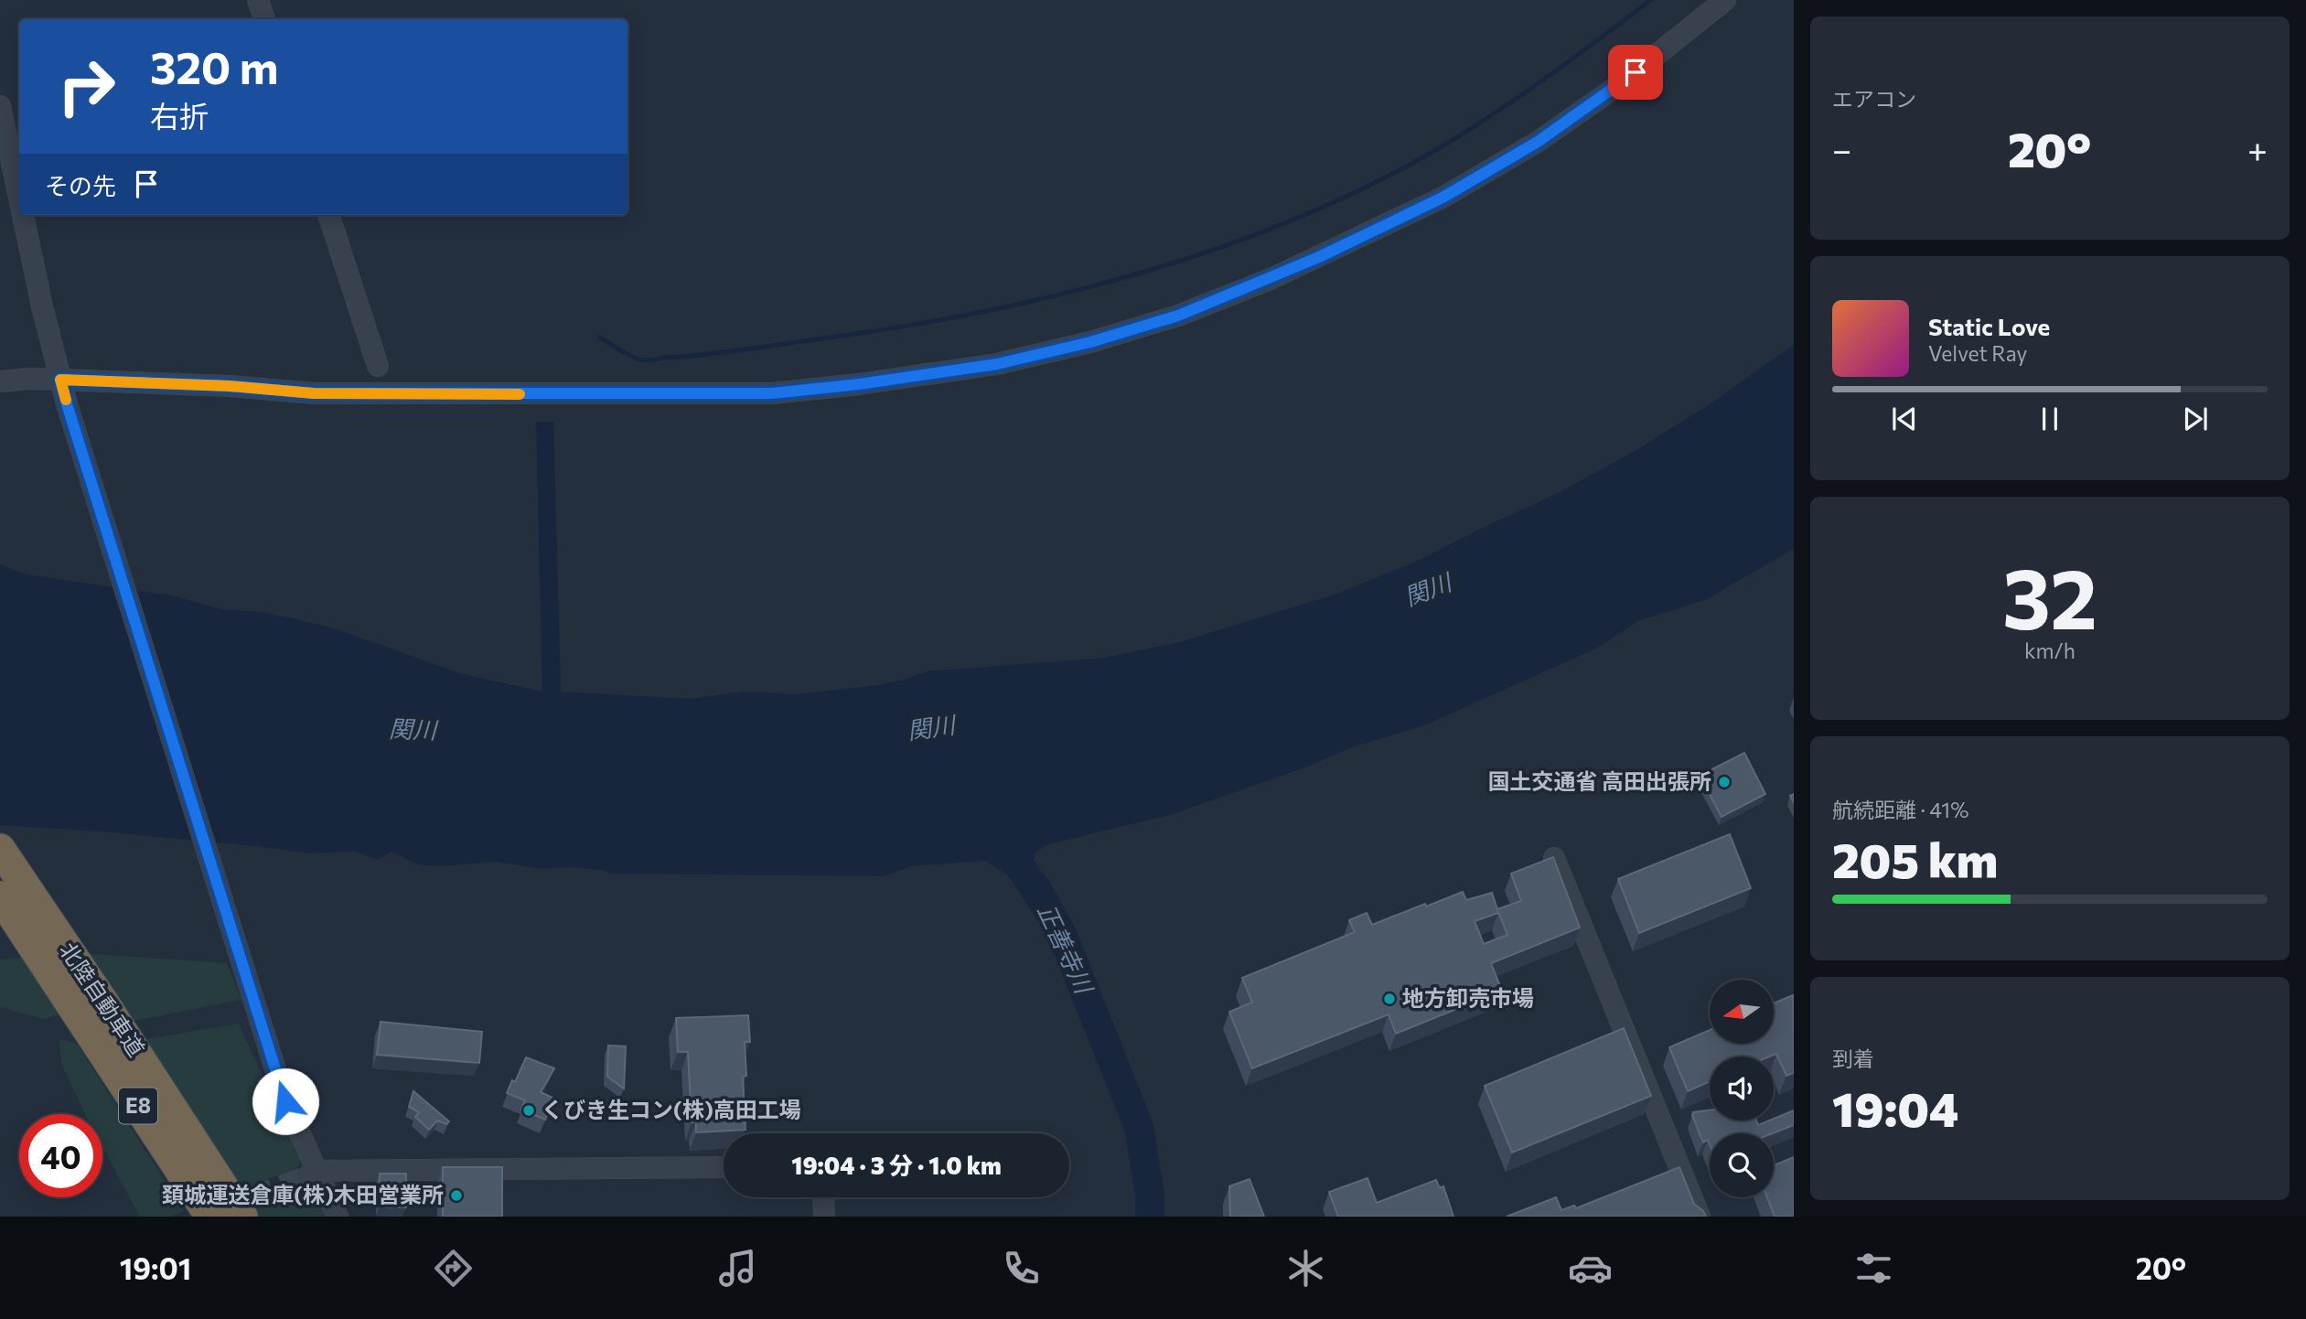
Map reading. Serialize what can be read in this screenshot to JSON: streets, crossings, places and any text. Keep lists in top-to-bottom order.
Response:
{
  "streets": {
    "highway": ["北陸自動車道", "E8"]
  },
  "water": ["関川", "正善寺川"],
  "places": [
    "国土交通省 高田出張所",
    "地方卸売市場",
    "くびき生コン(株)高田工場",
    "頚城運送倉庫(株)木田営業所"
  ],
  "north": "left",
  "page": {
    "tile": [
      "エアコン",
      ["32", "km/h"],
      ["航続距離 · 41%", "205 km"],
      ["到着", "19:04"]
    ],
    "turn": ["320 m", "右折"],
    "heat": ["−", "20°", "+"],
    "then": "その先",
    "song": ["Static Love", "Velvet Ray"],
    "limit": "40",
    "trip": "19:04 · 3 分 · 1.0 km",
    "tabs": ["19:01", "20°"]
  }
}
